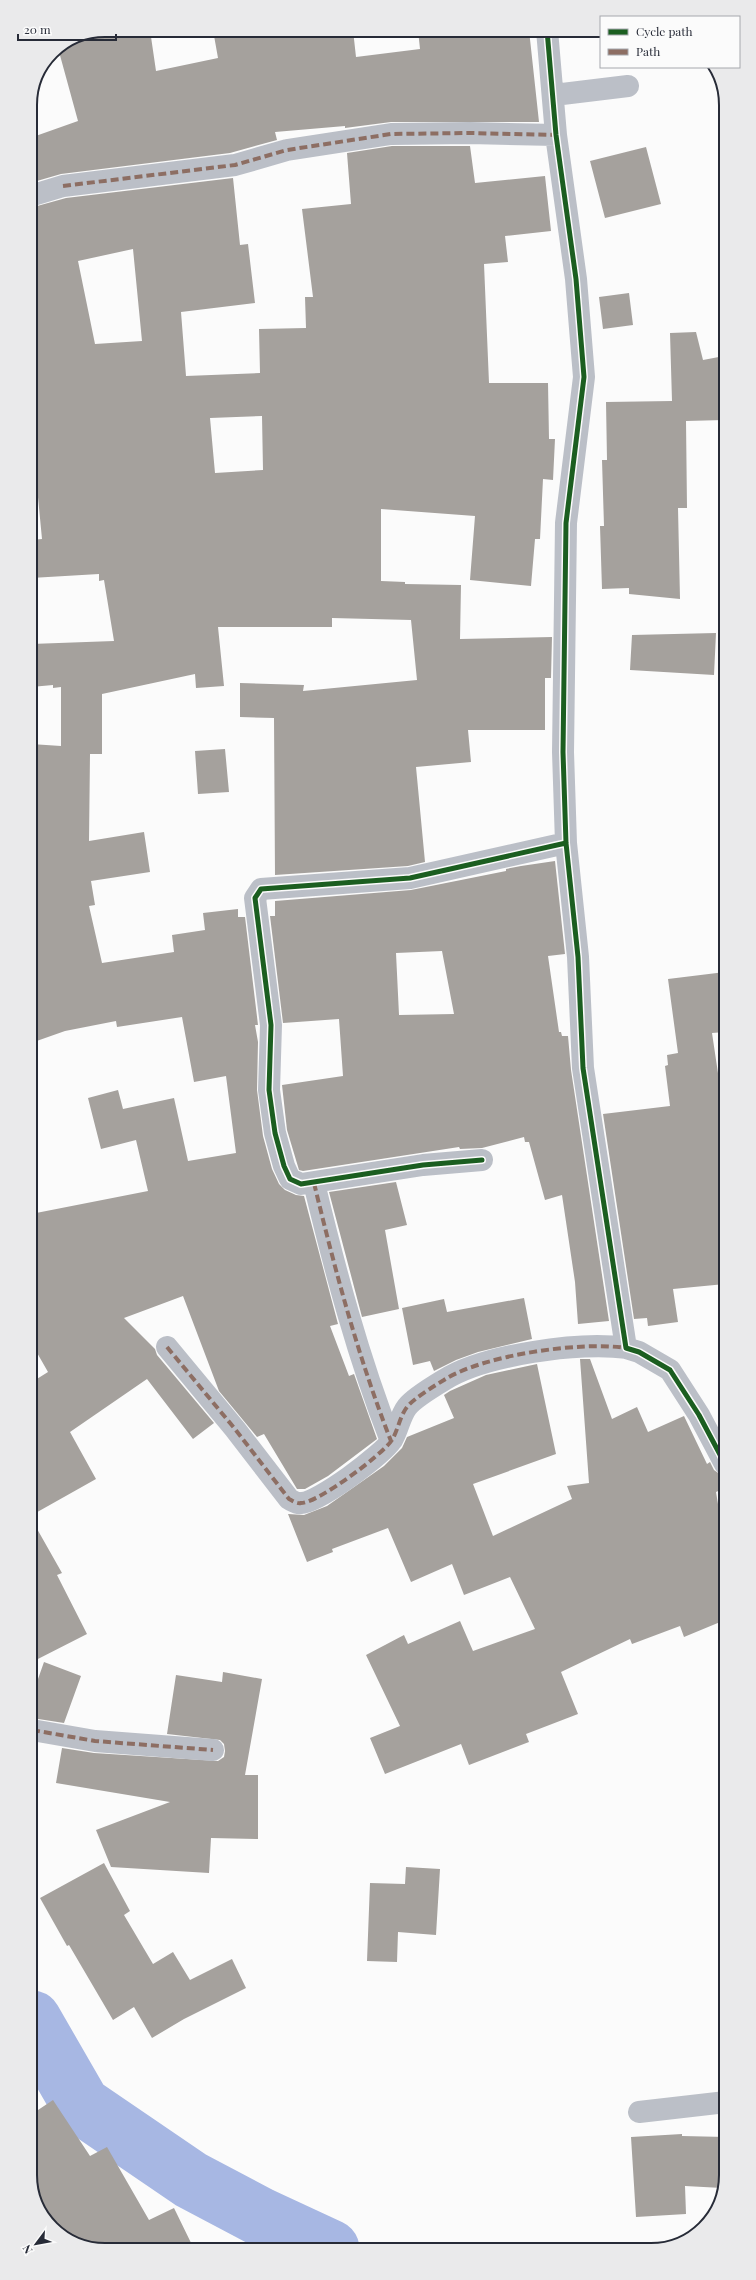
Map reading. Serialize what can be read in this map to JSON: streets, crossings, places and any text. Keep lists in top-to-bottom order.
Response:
{
  "legend": ["Cycle path", "Path"],
  "scale_bar": "20 m",
  "north": "bottom left"
}
